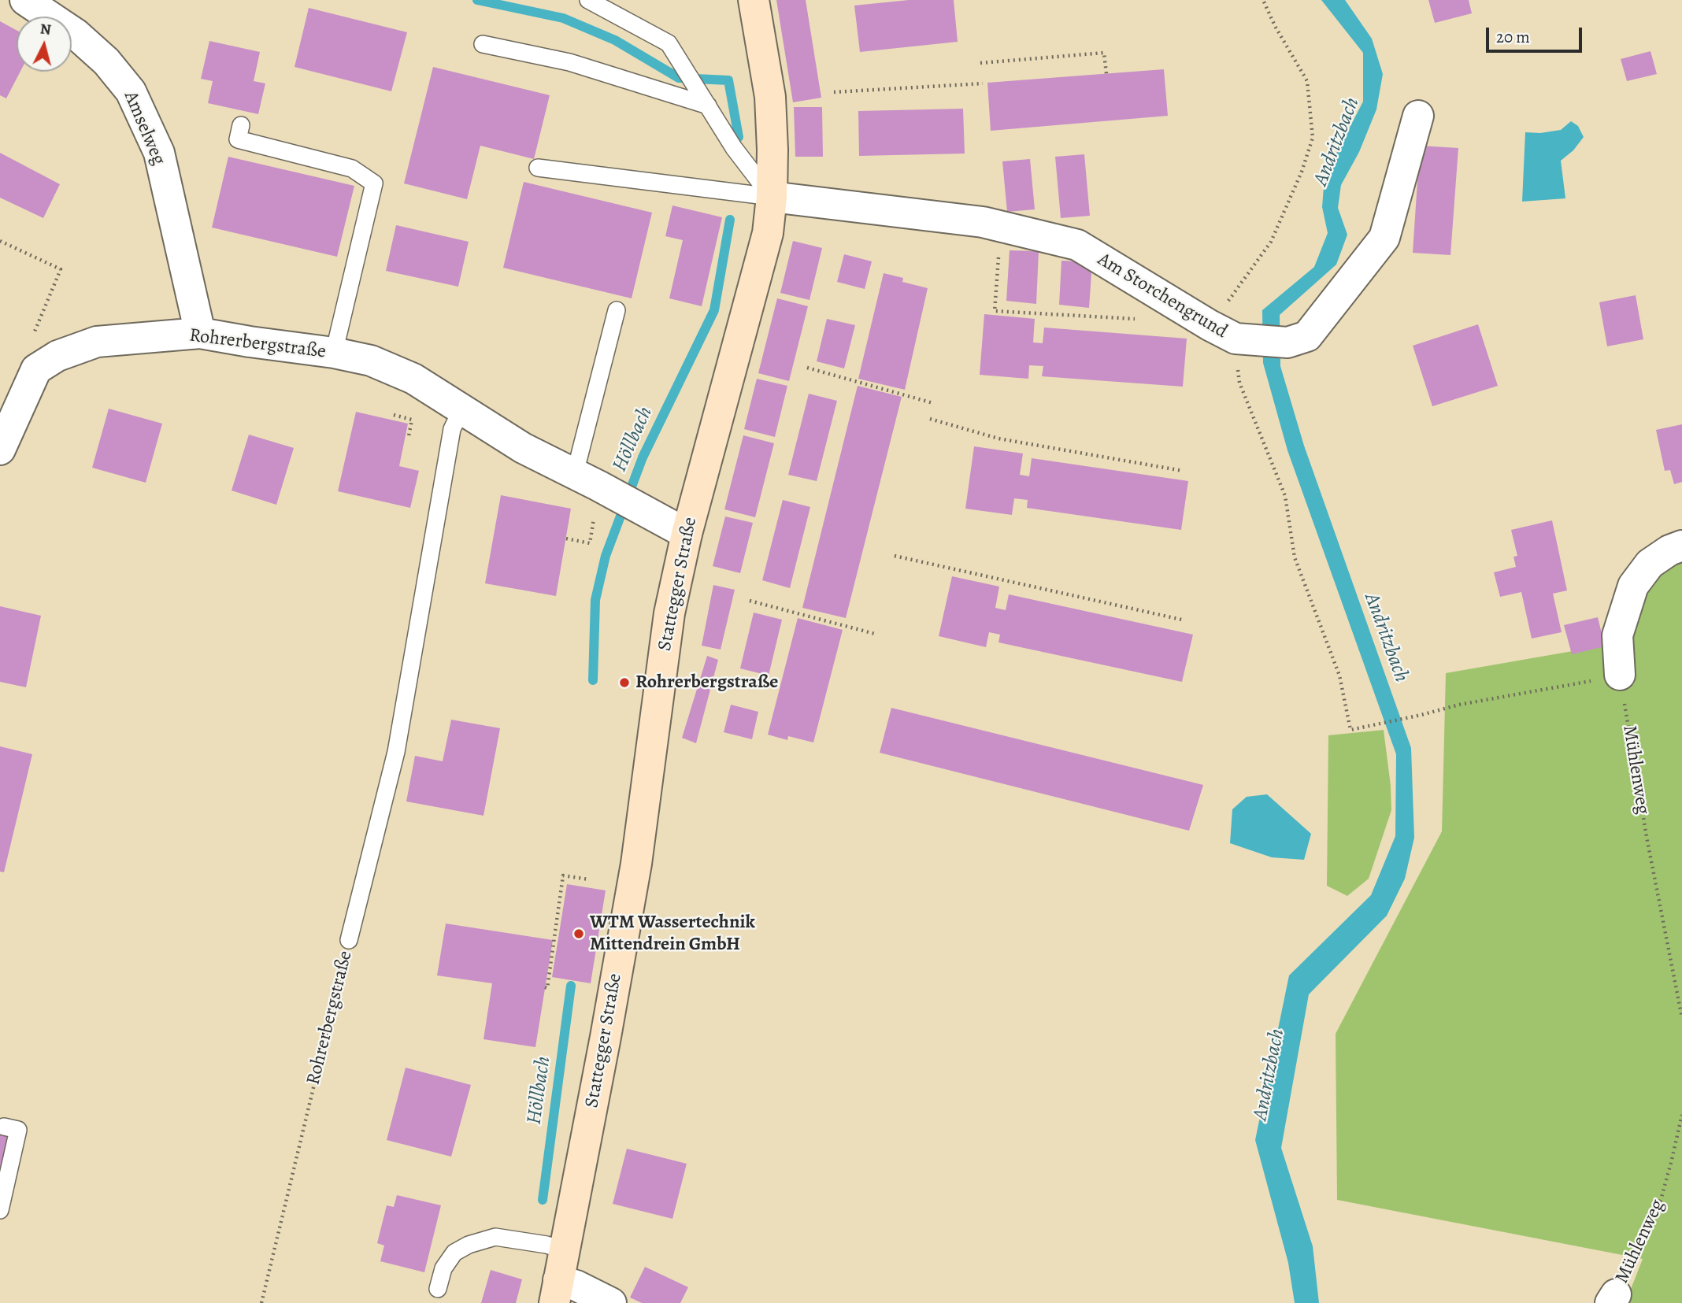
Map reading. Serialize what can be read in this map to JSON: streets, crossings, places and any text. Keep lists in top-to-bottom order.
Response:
{
  "streets": {
    "main road": ["Stattegger Straße"],
    "street": ["Amselweg", "Am Storchengrund", "Rohrerbergstraße"],
    "path": ["Mühlenweg"]
  },
  "crossings": [
    ["Amselweg", "Rohrerbergstraße"],
    ["Am Storchengrund", "Stattegger Straße"],
    ["Rohrerbergstraße", "Stattegger Straße"]
  ],
  "water": ["Andritzbach", "Höllbach"],
  "places": ["Rohrerbergstraße", "WTM Wassertechnik Mittendrein GmbH"],
  "scale_bar": "20 m",
  "north": "top"
}
